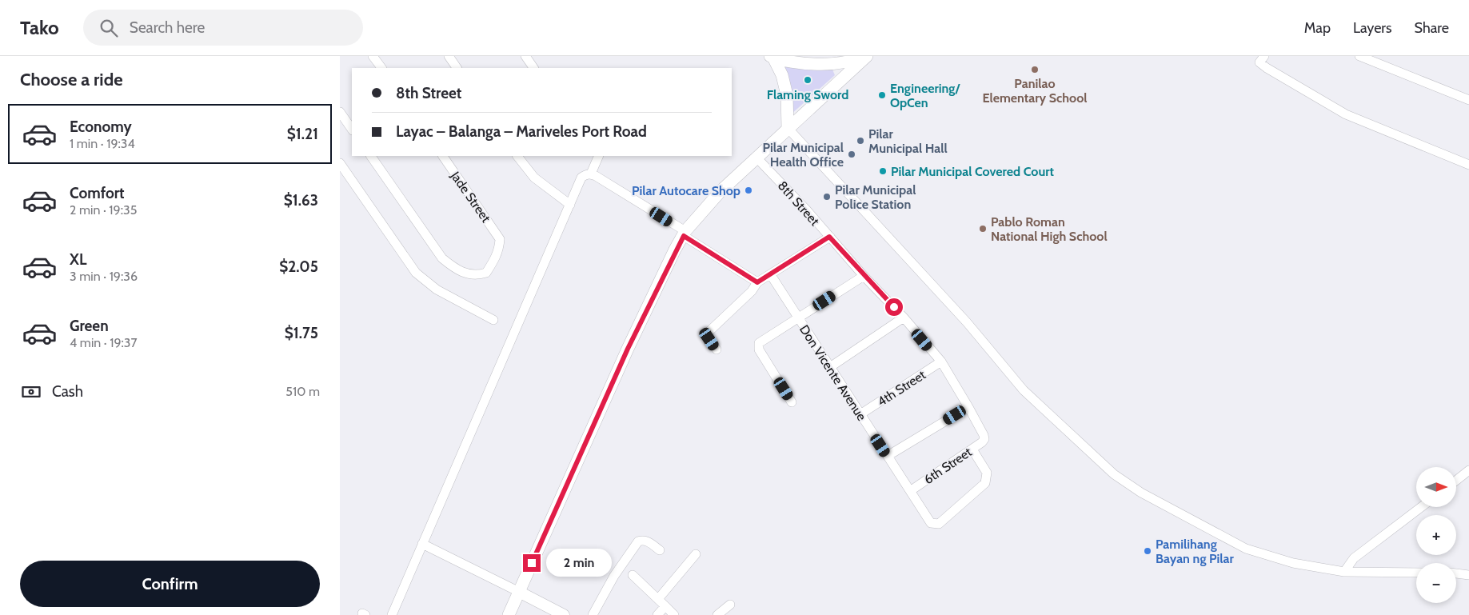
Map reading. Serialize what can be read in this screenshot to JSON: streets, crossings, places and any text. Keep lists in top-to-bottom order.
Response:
{
  "streets": {
    "street": [
      "Jade Street",
      "8th Street",
      "Don Vicente Avenue",
      "4th Street",
      "6th Street"
    ]
  },
  "crossings": [
    ["8th Street", "4th Street"],
    ["8th Street", "6th Street"],
    ["Don Vicente Avenue", "4th Street"],
    ["Don Vicente Avenue", "6th Street"]
  ],
  "places": [
    "Panilao Elementary School",
    "Flaming Sword",
    "Engineering/ OpCen",
    "Pilar Municipal Hall",
    "Pilar Municipal Health Office",
    "Pilar Municipal Covered Court",
    "Pilar Autocare Shop",
    "Pilar Municipal Police Station",
    "Pablo Roman National High School",
    "Pamilihang Bayan ng Pilar"
  ],
  "north": "right",
  "page": {
    "header": "Tako",
    "search": "Search here",
    "nav": ["Map", "Layers", "Share"],
    "heading": "Choose a ride",
    "banner": ["8th Street", "Layac – Balanga – Mariveles Port Road"],
    "list": [
      {
        "name": "Economy",
        "note": "1 min · 19:34",
        "value": "$1.21"
      },
      {
        "name": "Comfort",
        "note": "2 min · 19:35",
        "value": "$1.63"
      },
      {
        "name": "XL",
        "note": "3 min · 19:36",
        "value": "$2.05"
      },
      {
        "name": "Green",
        "note": "4 min · 19:37",
        "value": "$1.75"
      }
    ],
    "pay": ["Cash", "510 m"],
    "map_buttons": ["+", "−"],
    "bubble": "2 min",
    "buttons": "Confirm"
  }
}
